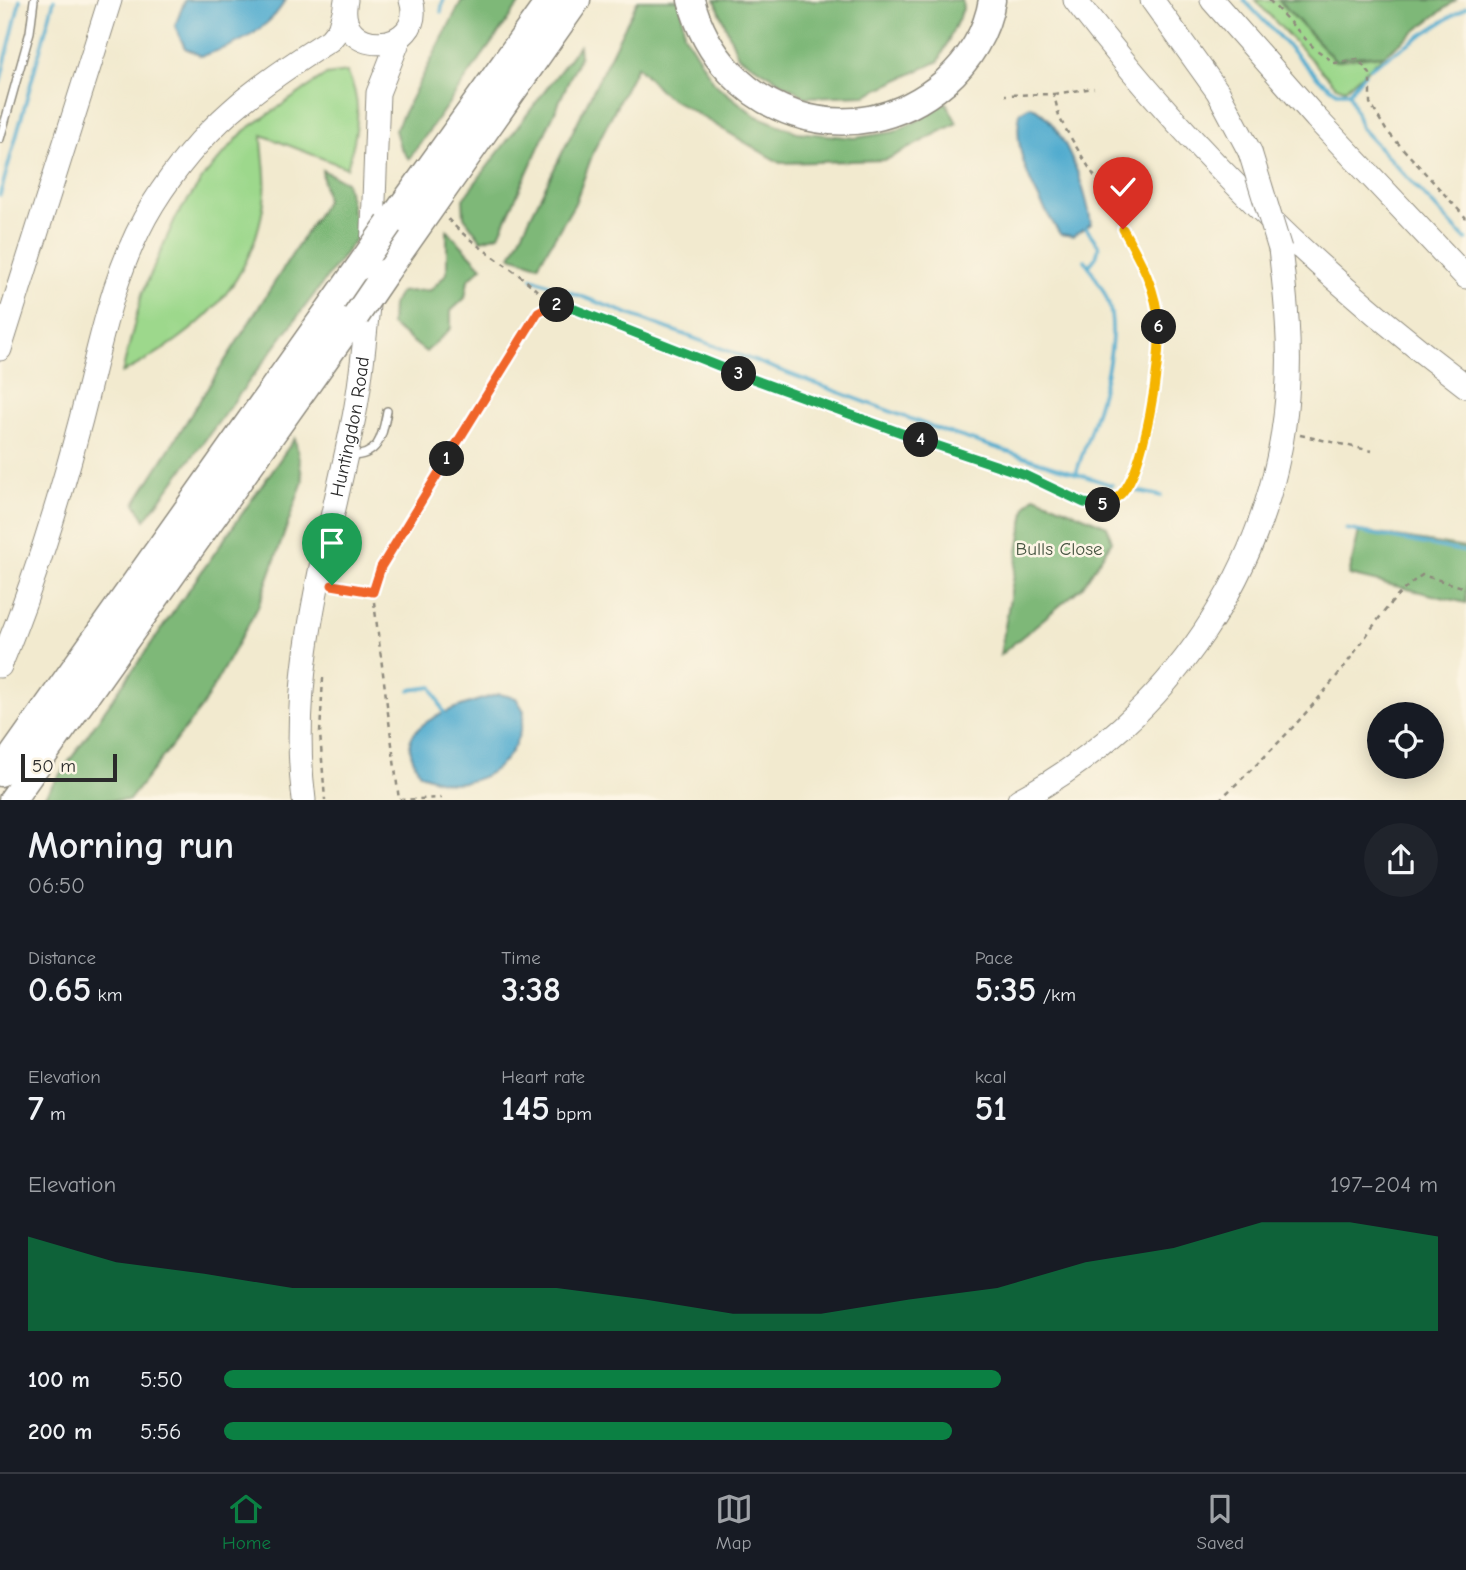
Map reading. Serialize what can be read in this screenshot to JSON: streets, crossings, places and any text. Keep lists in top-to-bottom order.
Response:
{
  "streets": {
    "main road": ["Huntingdon Road"]
  },
  "parks": ["Bulls Close"],
  "scale_bar": "50 m",
  "page": {
    "pins": [
      "2",
      "6",
      "3",
      "4",
      "1",
      "5"
    ],
    "scale": "50 m",
    "heading": ["Morning run", "06:50"],
    "stats": [
      ["Distance", "0.65 km"],
      ["Time", "3:38"],
      ["Pace", "5:35 /km"],
      ["Elevation", "7 m"],
      ["Heart rate", "145 bpm"],
      ["kcal", "51"]
    ],
    "chart": ["Elevation", "197–204 m"],
    "list": [
      {
        "name": "100 m",
        "note": "5:50"
      },
      {
        "name": "200 m",
        "note": "5:56"
      }
    ],
    "tabs": ["Home", "Map", "Saved"]
  }
}
